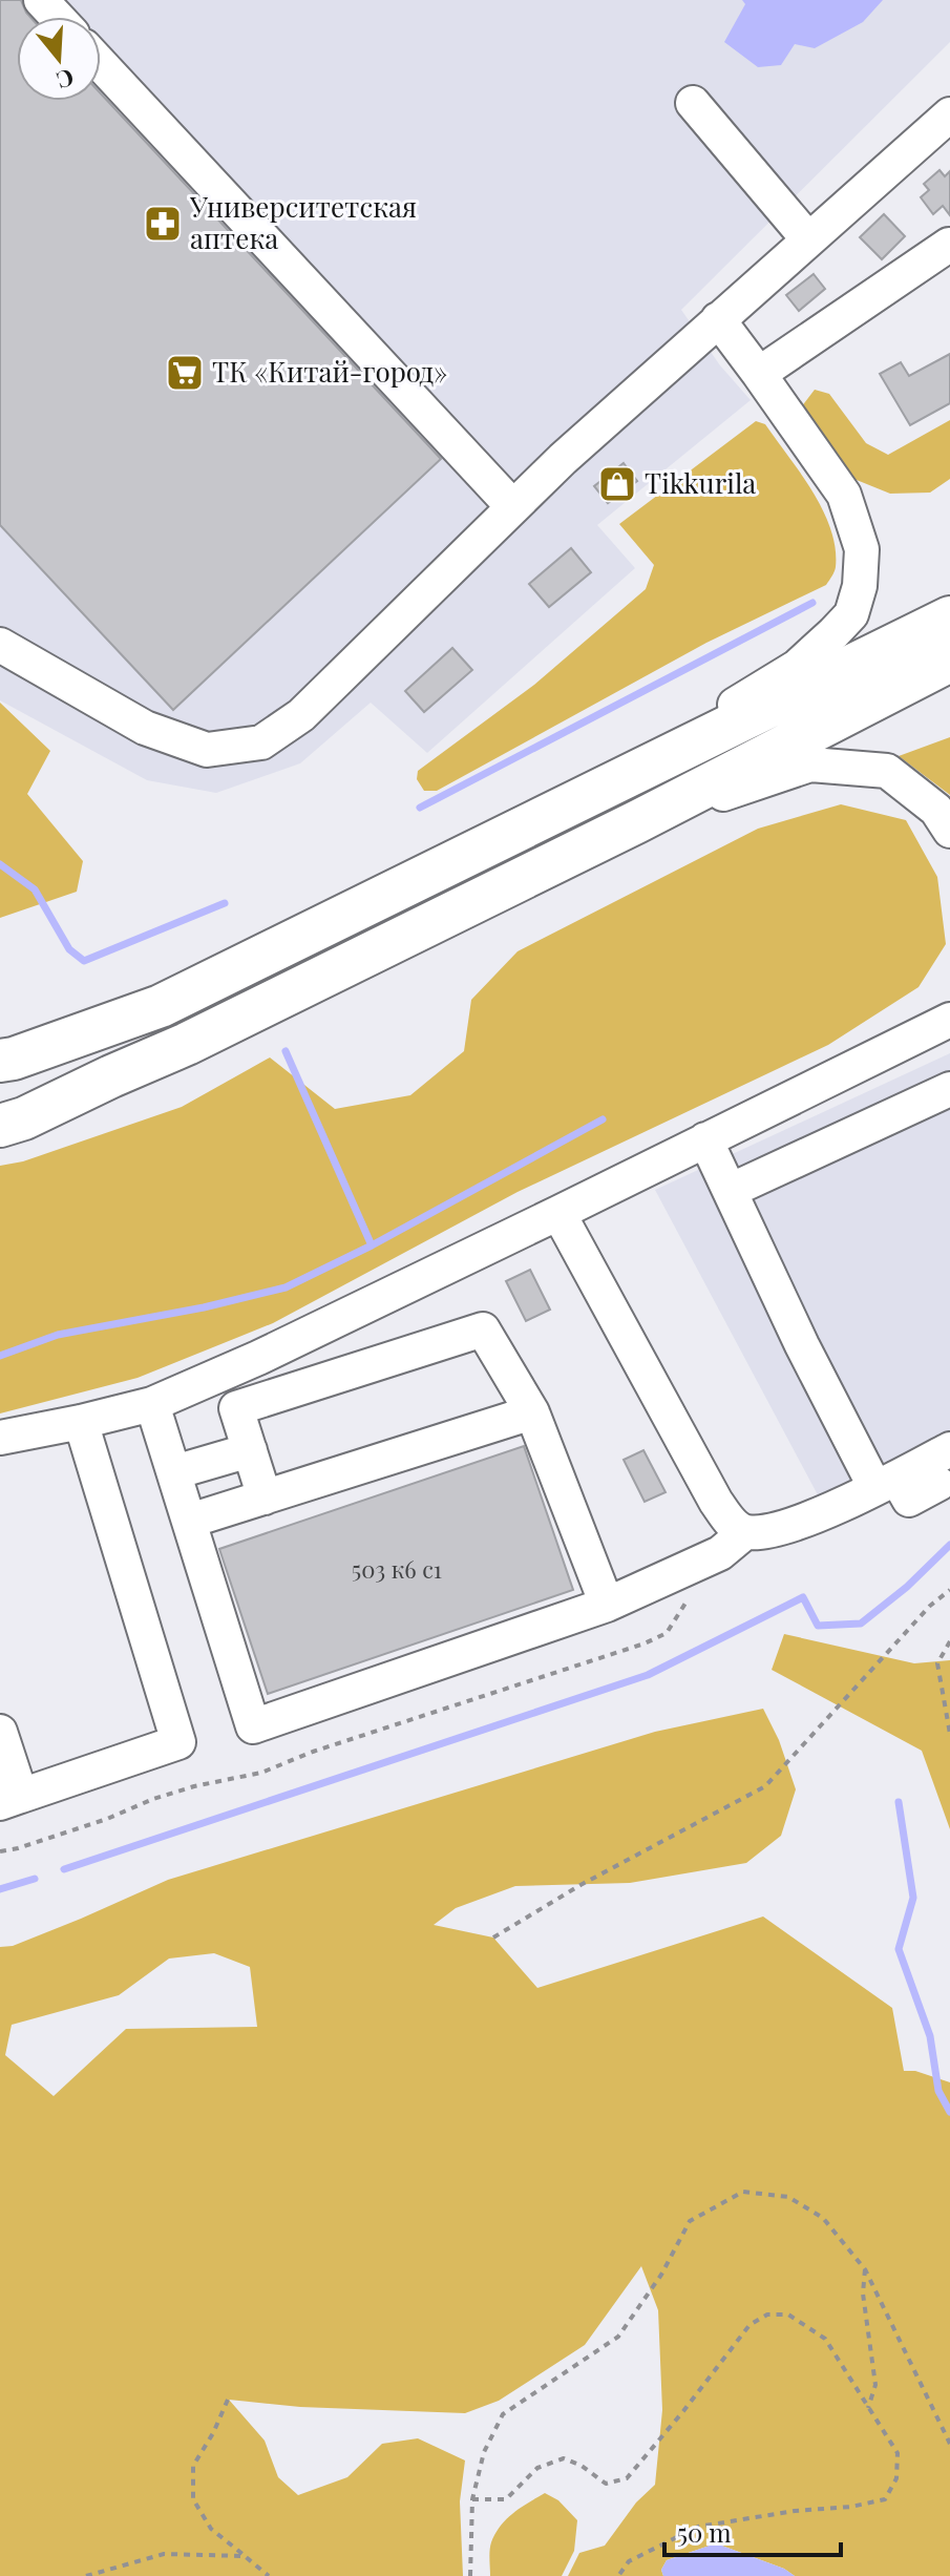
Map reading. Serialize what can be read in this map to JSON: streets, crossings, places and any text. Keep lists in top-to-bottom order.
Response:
{
  "places": {
    "pharmacy": ["Университетская аптека"],
    "supermarket": ["ТК «Китай-город»"],
    "shop": ["Tikkurila"]
  },
  "house_numbers": ["503 к6 с1"],
  "scale_bar": "50 m",
  "north": "bottom"
}
